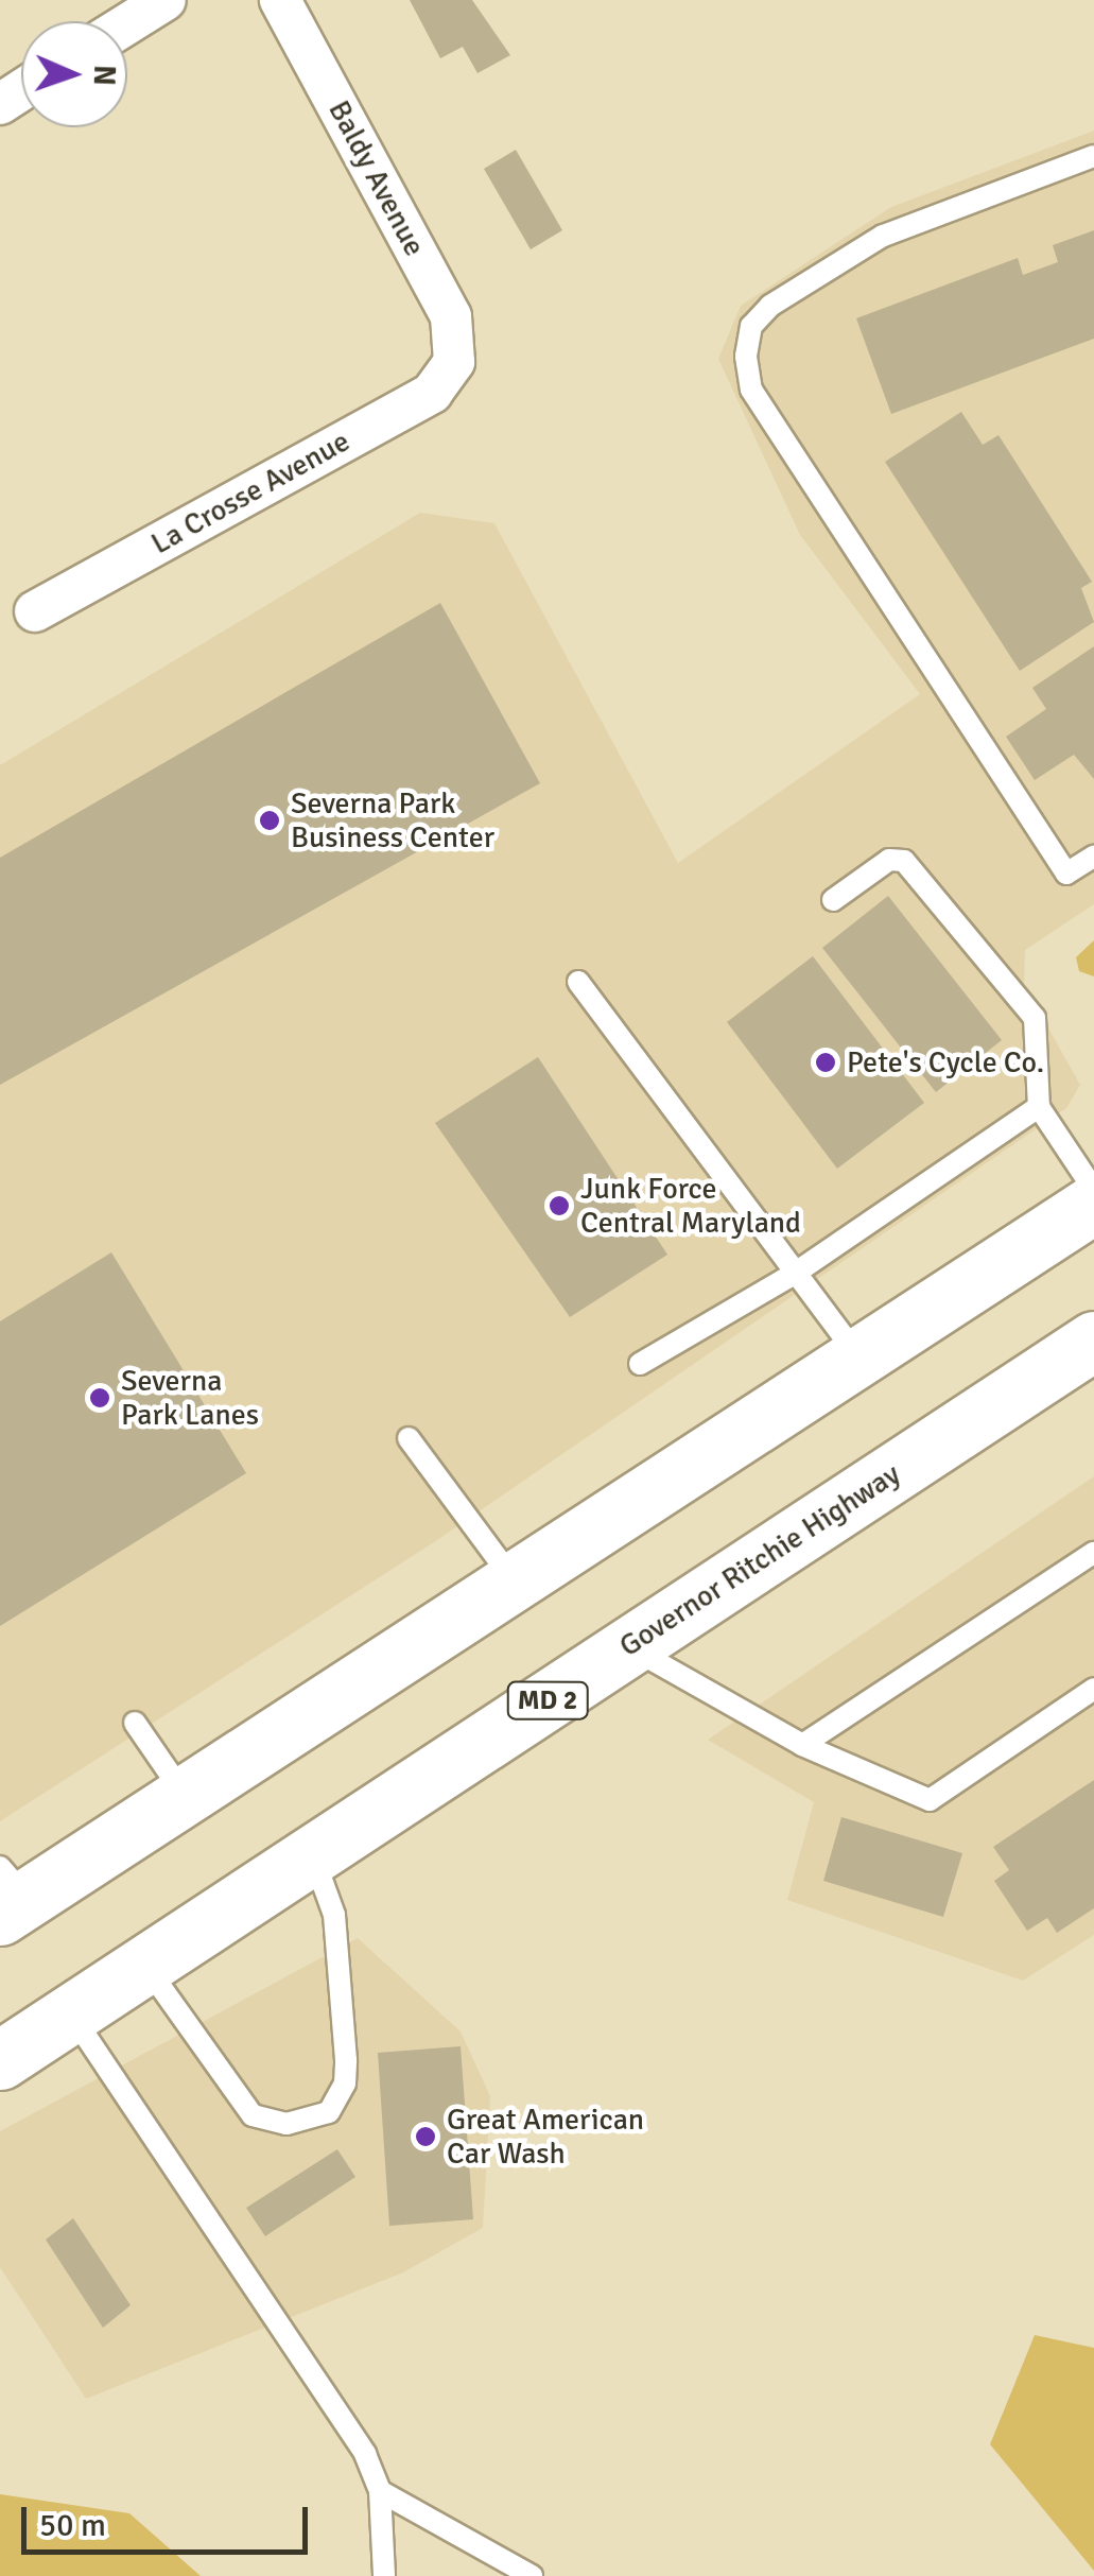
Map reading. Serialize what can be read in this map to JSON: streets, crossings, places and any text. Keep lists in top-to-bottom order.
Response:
{
  "streets": {
    "highway": ["Governor Ritchie Highway", "MD 2"],
    "street": ["Baldy Avenue", "La Crosse Avenue"]
  },
  "crossings": [
    ["Baldy Avenue", "La Crosse Avenue"]
  ],
  "places": [
    "Severna Park Business Center",
    "Pete's Cycle Co.",
    "Junk Force Central Maryland",
    "Severna Park Lanes",
    "Great American Car Wash"
  ],
  "scale_bar": "50 m",
  "north": "right"
}
